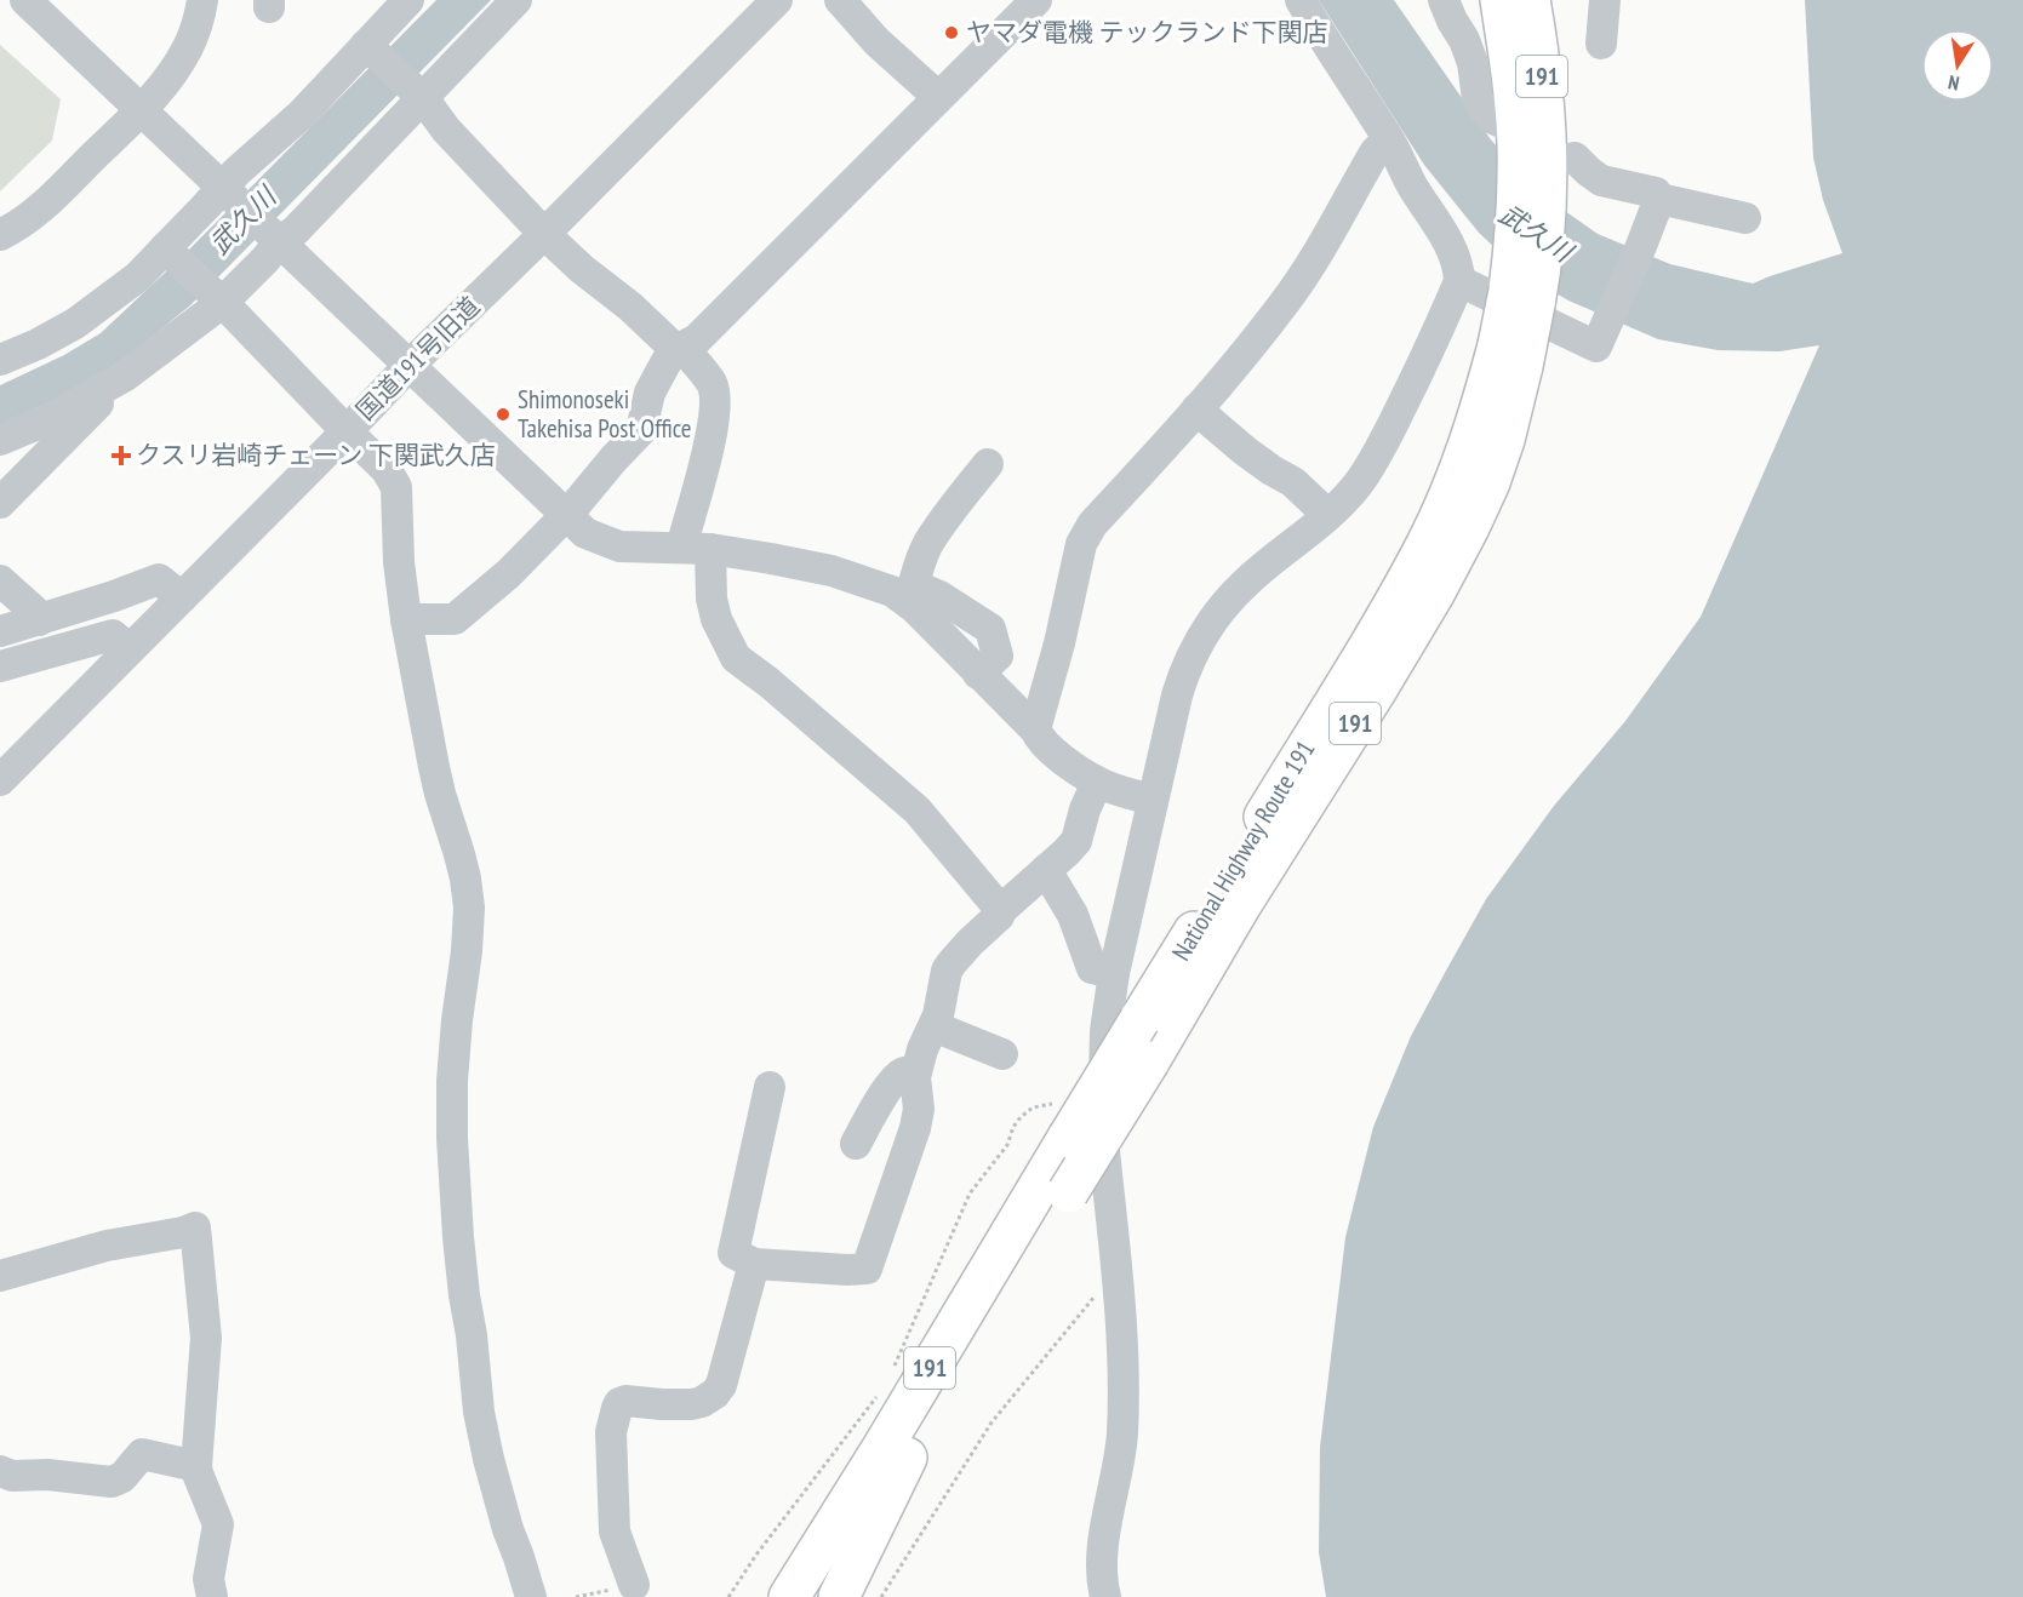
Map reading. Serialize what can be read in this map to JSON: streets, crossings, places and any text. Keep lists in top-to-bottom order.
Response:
{
  "streets": {
    "highway": ["191", "National Highway Route 191"],
    "street": ["国道191号旧道"]
  },
  "water": ["武久川"],
  "places": {
    "other": ["ヤマダ電機 テックランド下関店", "Shimonoseki Takehisa Post Office"],
    "health": ["クスリ岩崎チェーン 下関武久店"]
  },
  "north": "bottom"
}
